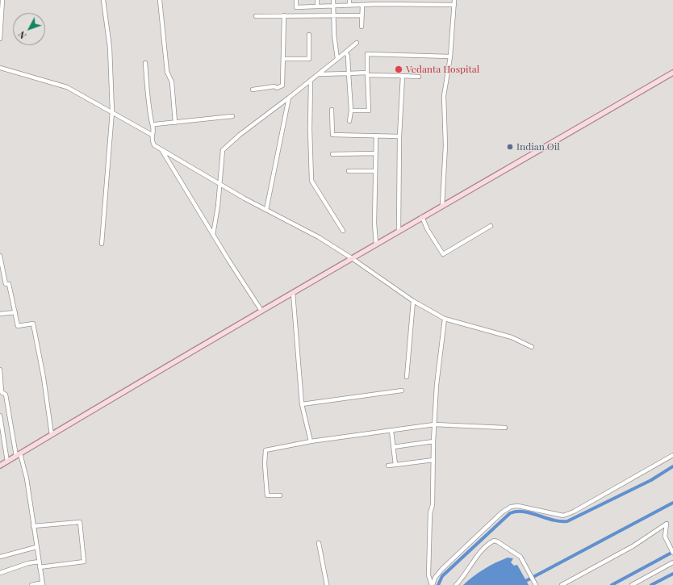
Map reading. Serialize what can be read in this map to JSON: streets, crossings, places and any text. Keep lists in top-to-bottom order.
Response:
{
  "places": ["Vedanta Hospital", "Indian Oil"],
  "north": "bottom left"
}
